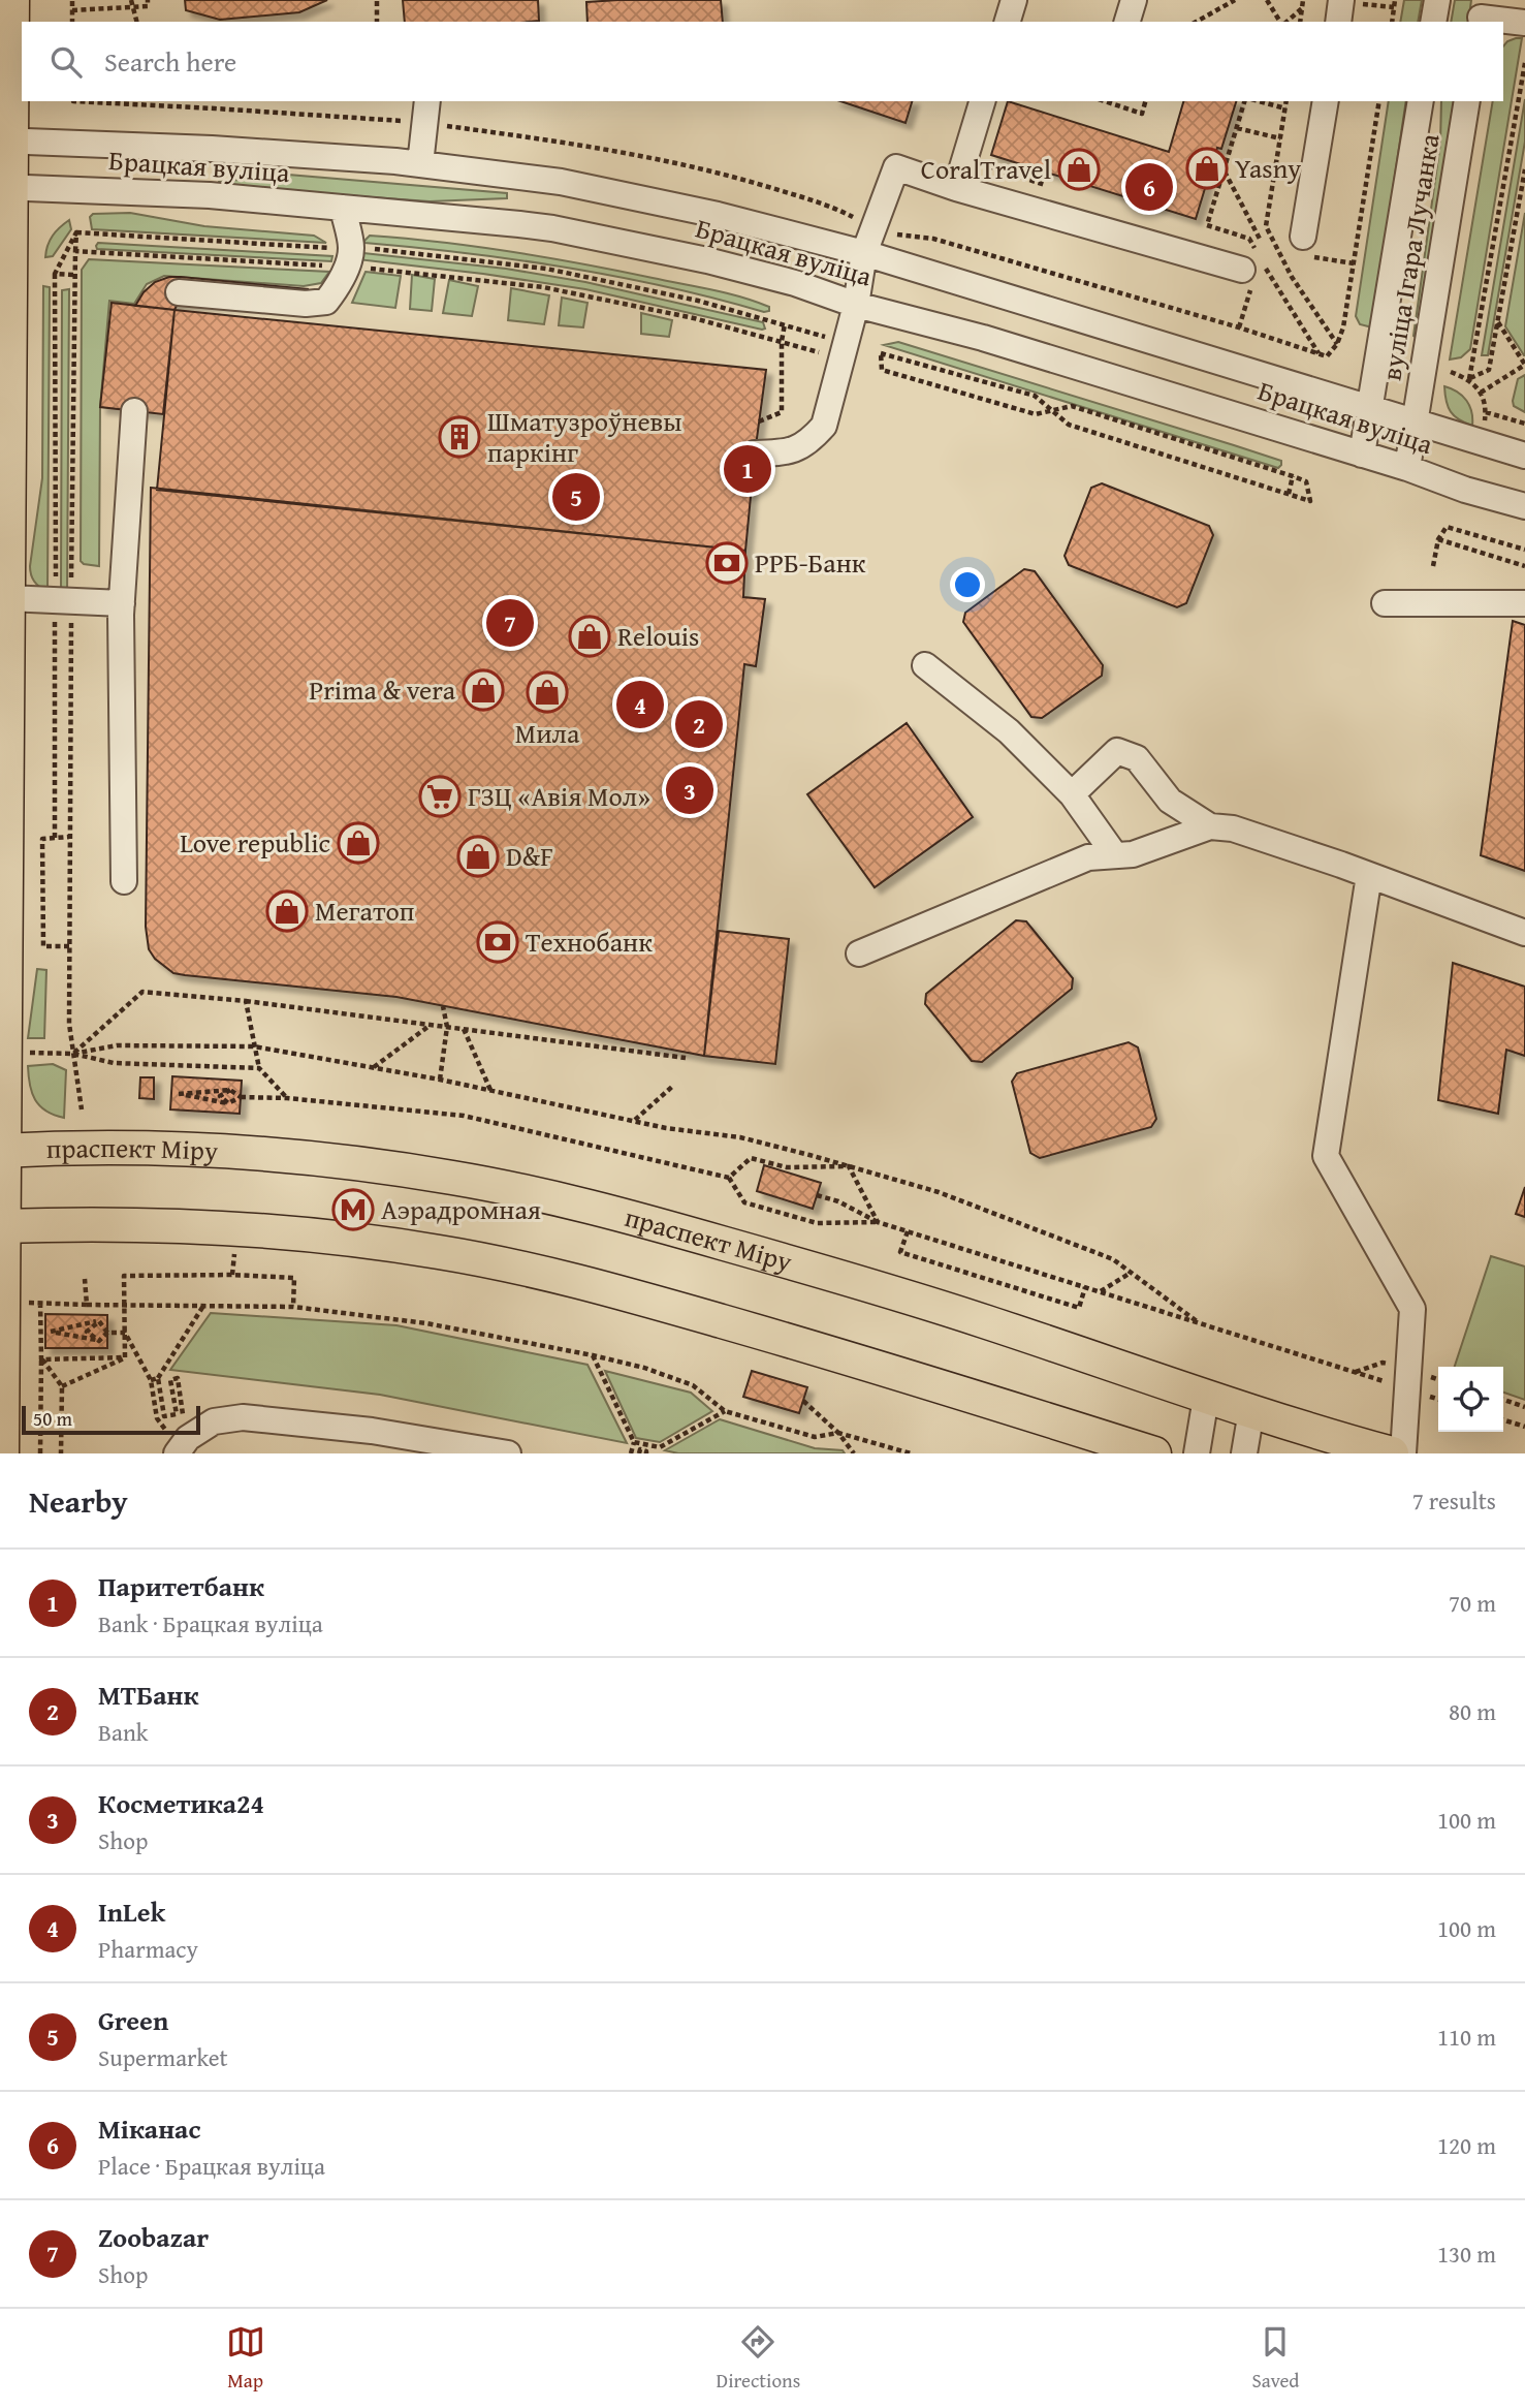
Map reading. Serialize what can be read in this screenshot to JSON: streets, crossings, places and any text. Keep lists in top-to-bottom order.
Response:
{
  "streets": {
    "main road": ["праспект Міру"],
    "street": ["Брацкая вуліца", "вуліца Ігара Лучанка"]
  },
  "crossings": [
    ["Брацкая вуліца", "вуліца Ігара Лучанка"]
  ],
  "places": {
    "shop": [
      "Yasny",
      "CoralTravel",
      "Relouis",
      "Prima & vera",
      "Мила",
      "Love republic",
      "D&F",
      "Мегатоп"
    ],
    "building": ["Шматузроўневы паркінг"],
    "bank": ["РРБ-Банк", "Технобанк"],
    "supermarket": ["ГЗЦ «Авія Мол»"],
    "metro station": ["Аэрадромная"]
  },
  "scale_bar": "50 m",
  "page": {
    "search": "Search here",
    "pins": [
      "6",
      "1",
      "5",
      "7",
      "4",
      "2",
      "3"
    ],
    "scale": "50 m",
    "heading": ["Nearby", "7 results"],
    "list": [
      {
        "mark": "1",
        "name": "Паритетбанк",
        "note": "Bank · Брацкая вуліца",
        "value": "70 m"
      },
      {
        "mark": "2",
        "name": "МТБанк",
        "note": "Bank",
        "value": "80 m"
      },
      {
        "mark": "3",
        "name": "Косметика24",
        "note": "Shop",
        "value": "100 m"
      },
      {
        "mark": "4",
        "name": "InLek",
        "note": "Pharmacy",
        "value": "100 m"
      },
      {
        "mark": "5",
        "name": "Green",
        "note": "Supermarket",
        "value": "110 m"
      },
      {
        "mark": "6",
        "name": "Міканас",
        "note": "Place · Брацкая вуліца",
        "value": "120 m"
      },
      {
        "mark": "7",
        "name": "Zoobazar",
        "note": "Shop",
        "value": "130 m"
      }
    ],
    "nav": ["Map", "Directions", "Saved"]
  }
}
